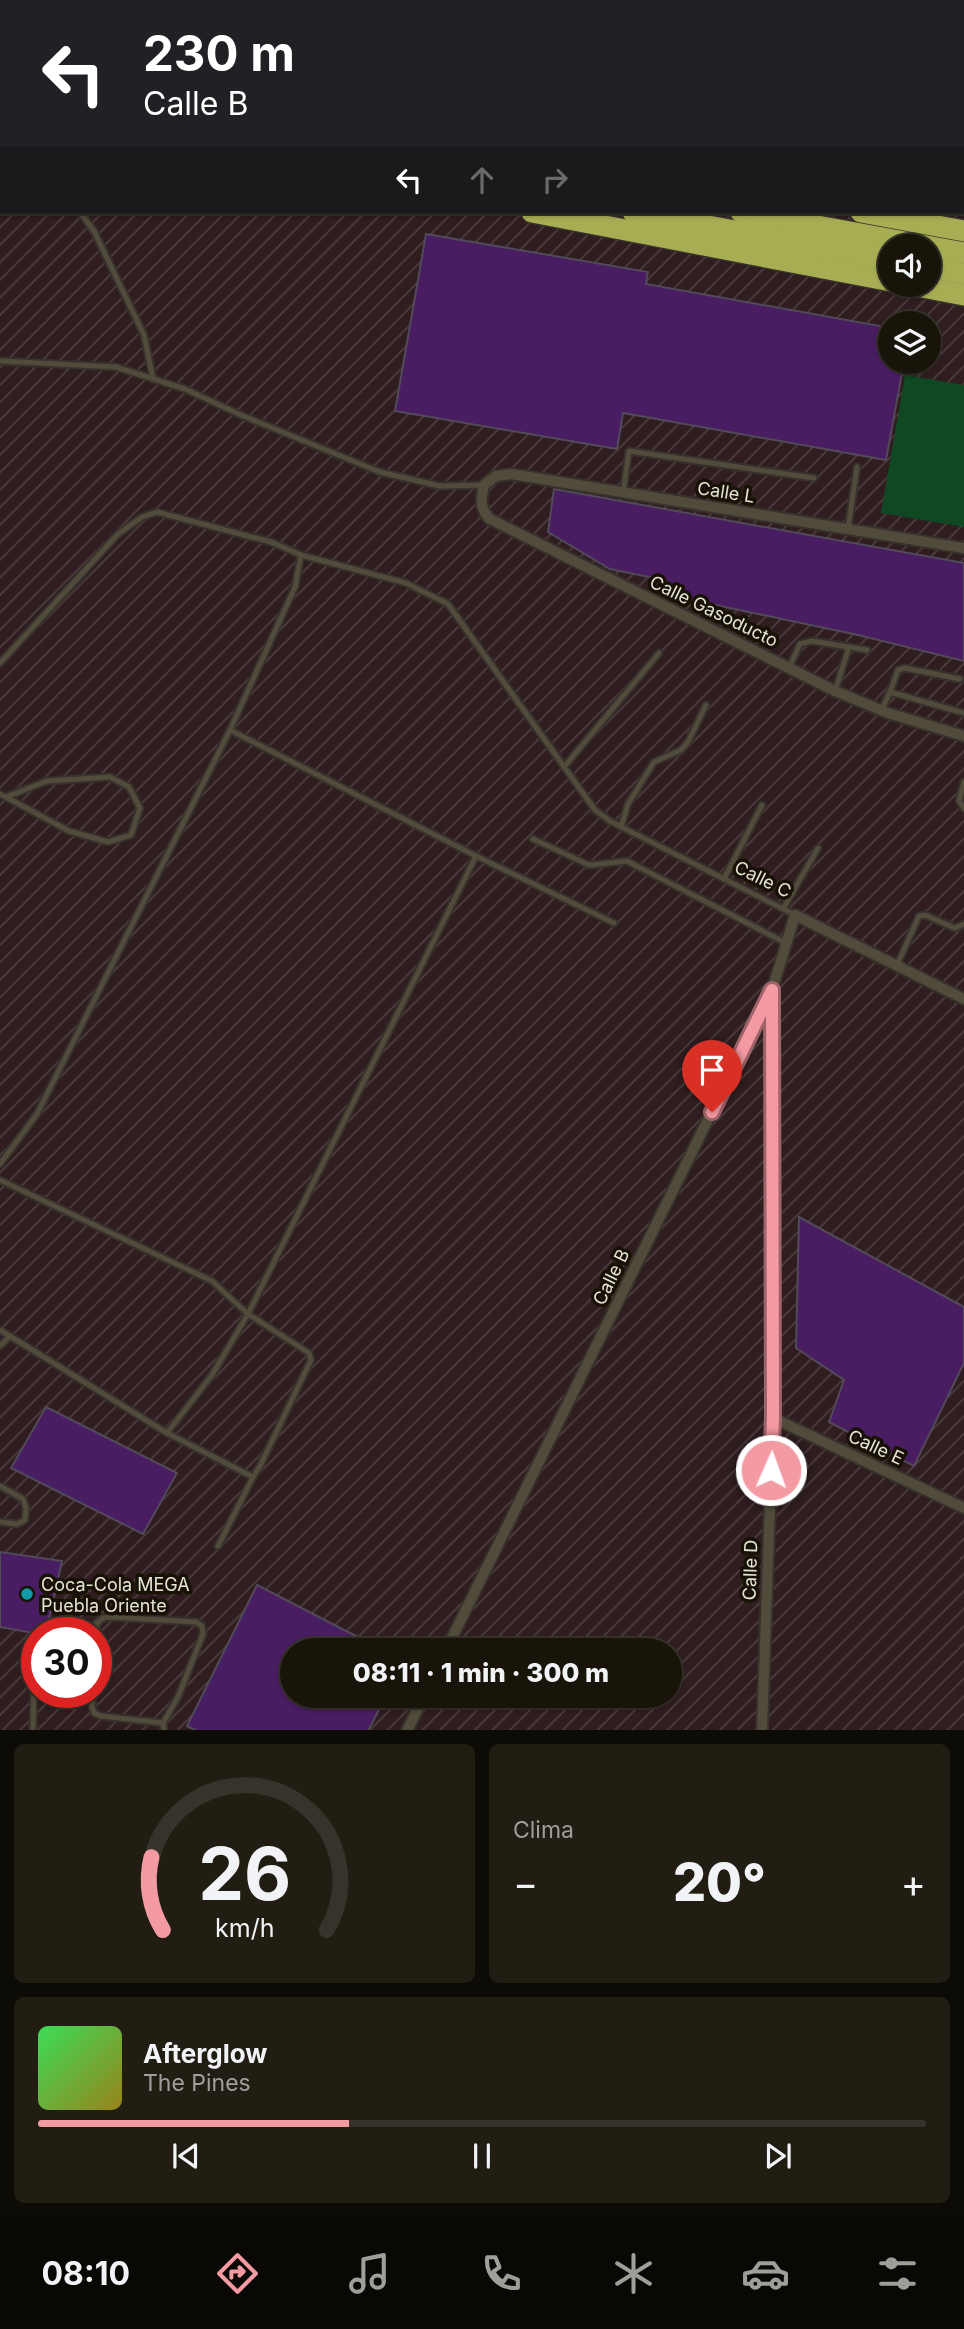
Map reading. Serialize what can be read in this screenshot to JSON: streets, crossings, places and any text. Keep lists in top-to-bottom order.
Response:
{
  "streets": {
    "street": [
      "Calle L",
      "Calle Gasoducto",
      "Calle C",
      "Calle B",
      "Calle E",
      "Calle D"
    ]
  },
  "crossings": [
    ["Calle L", "Calle Gasoducto"],
    ["Calle C", "Calle B"],
    ["Calle B", "Calle D"],
    ["Calle E", "Calle D"]
  ],
  "places": ["Coca-Cola MEGA Puebla Oriente"],
  "page": {
    "turn": ["230 m", "Calle B"],
    "limit": "30",
    "trip": "08:11 · 1 min · 300 m",
    "tile": "Clima",
    "heat": ["−", "20°", "+"],
    "song": ["Afterglow", "The Pines"],
    "tabs": "08:10",
    "gauge": ["26", "km/h"]
  }
}
